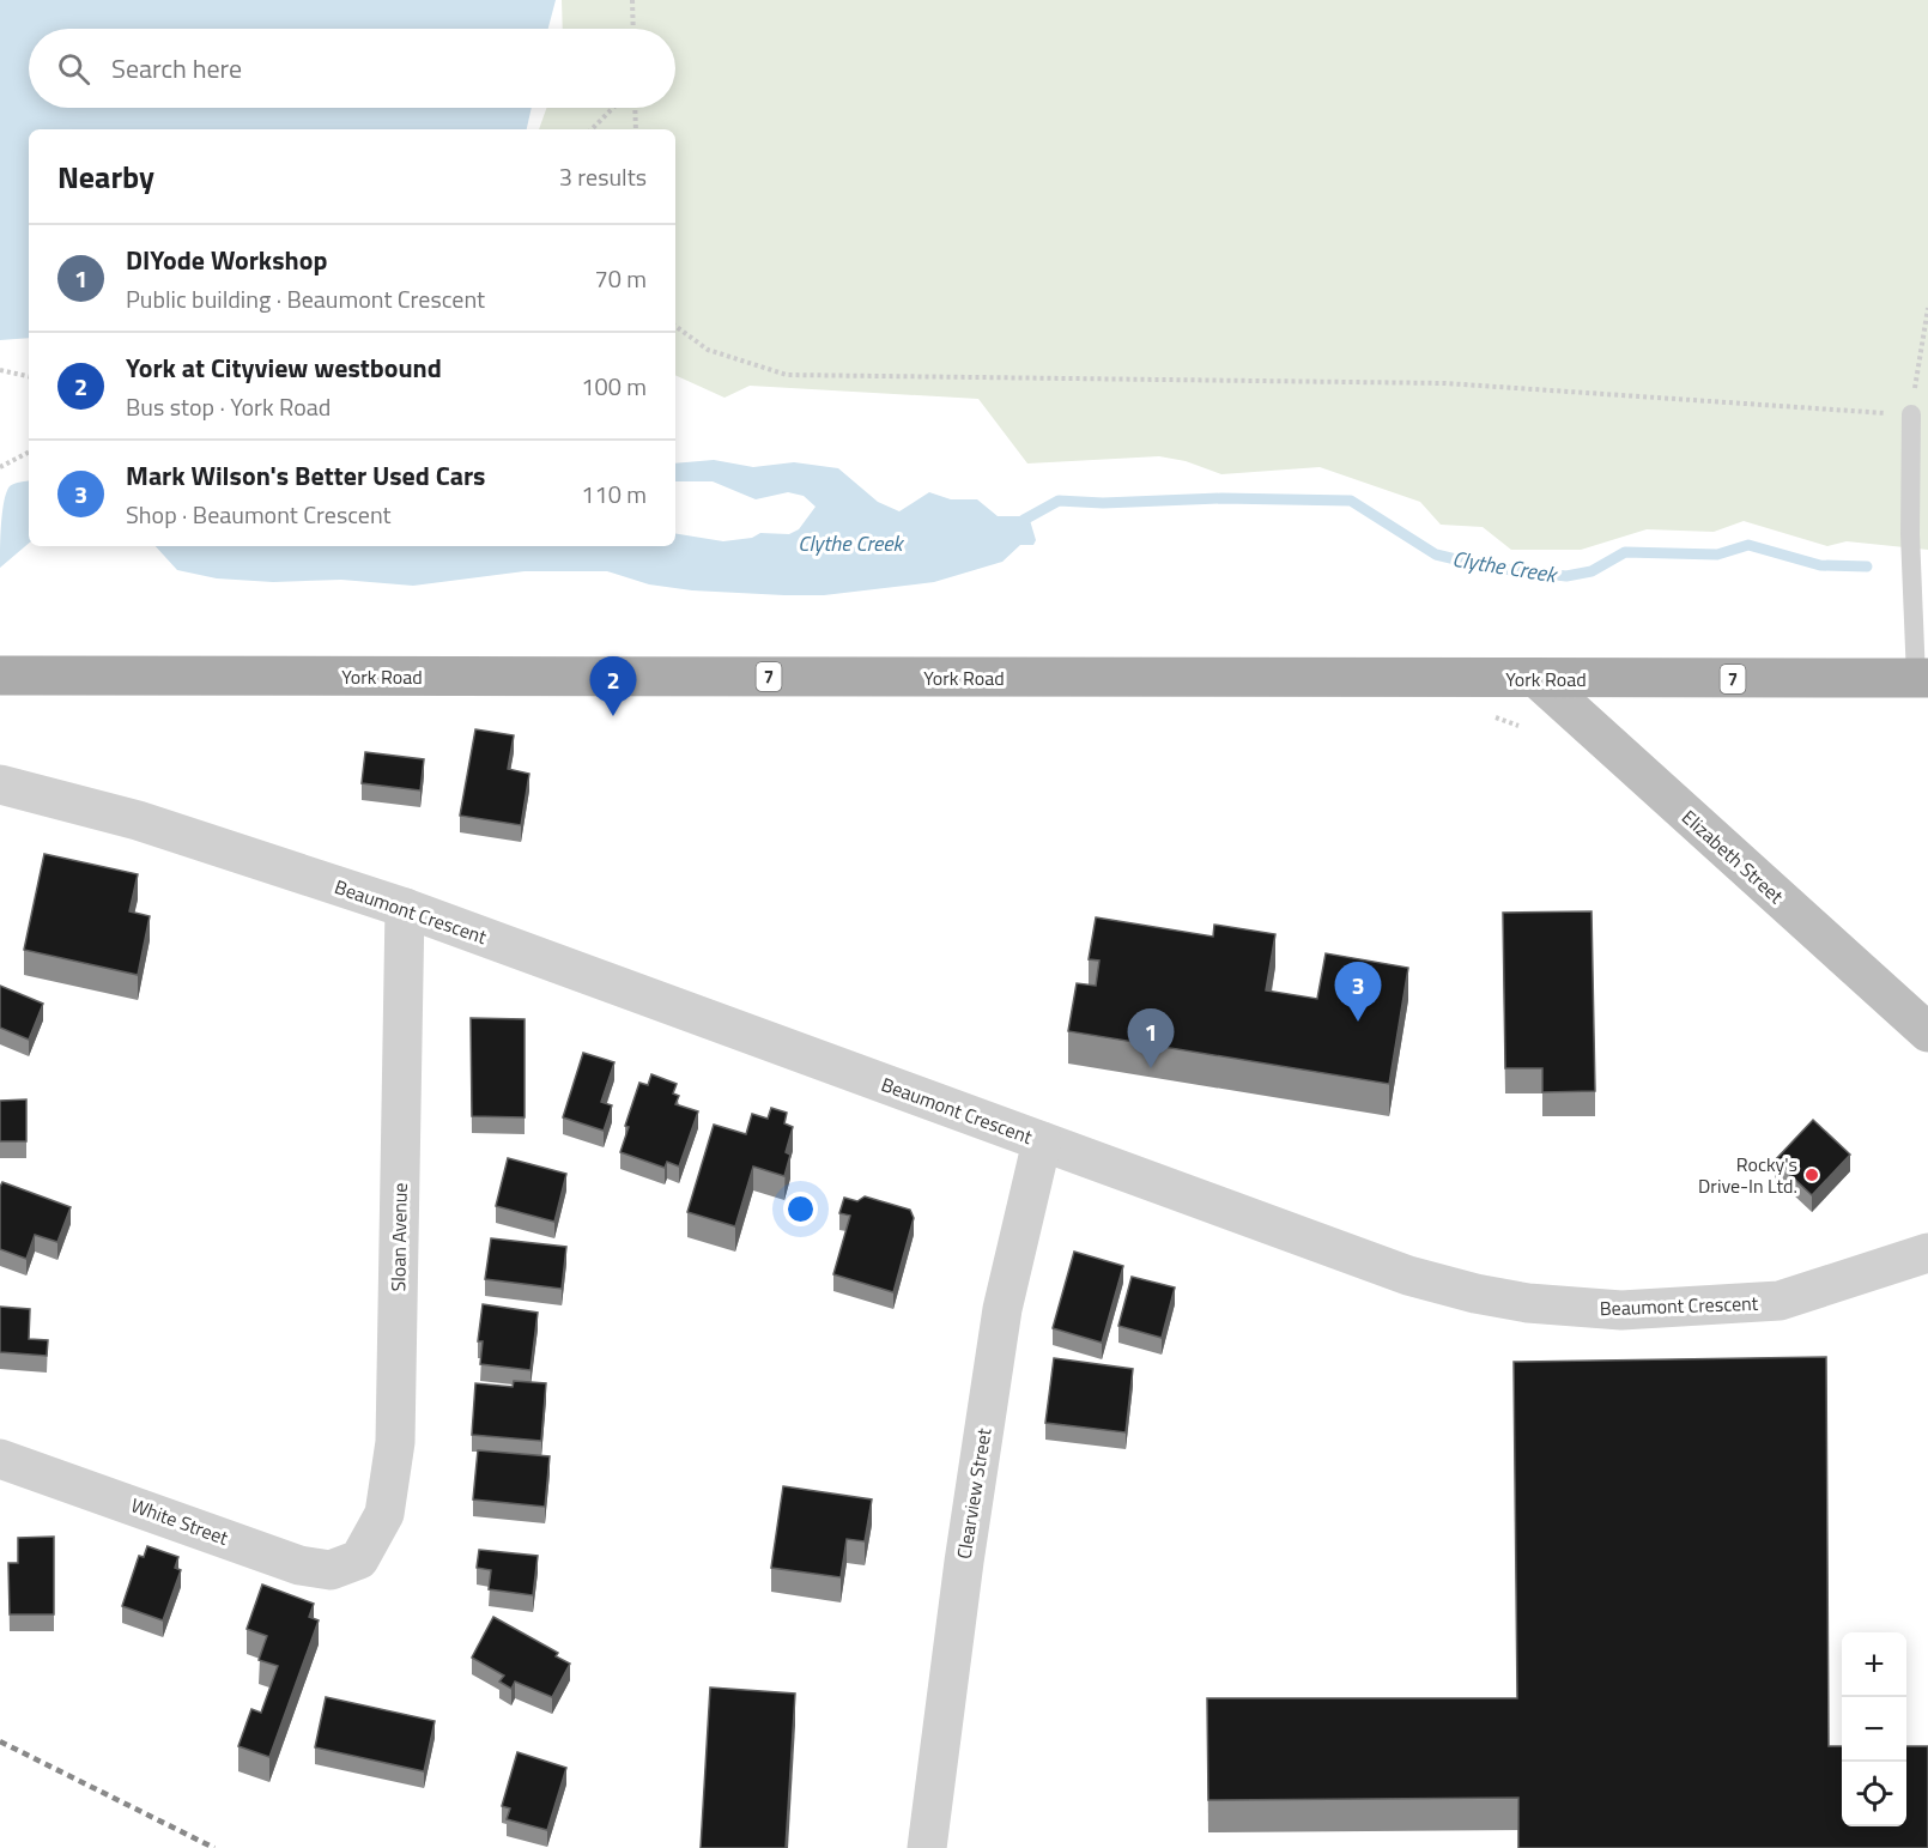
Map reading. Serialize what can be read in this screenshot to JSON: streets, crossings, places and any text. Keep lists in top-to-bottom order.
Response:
{
  "streets": {
    "main road": ["York Road", "7"],
    "street": [
      "Elizabeth Street",
      "Beaumont Crescent",
      "Sloan Avenue",
      "Clearview Street",
      "White Street"
    ]
  },
  "crossings": [
    ["York Road", "Elizabeth Street"],
    ["Beaumont Crescent", "Sloan Avenue"],
    ["Beaumont Crescent", "Clearview Street"],
    ["Sloan Avenue", "White Street"]
  ],
  "water": ["Clythe Creek"],
  "places": ["Rocky's Drive-In Ltd."],
  "page": {
    "search": "Search here",
    "heading": ["Nearby", "3 results"],
    "list": [
      {
        "mark": "1",
        "name": "DIYode Workshop",
        "note": "Public building · Beaumont Crescent",
        "value": "70 m"
      },
      {
        "mark": "2",
        "name": "York at Cityview westbound",
        "note": "Bus stop · York Road",
        "value": "100 m"
      },
      {
        "mark": "3",
        "name": "Mark Wilson's Better Used Cars",
        "note": "Shop · Beaumont Crescent",
        "value": "110 m"
      }
    ],
    "pins": ["2", "3", "1"],
    "map_buttons": ["+", "−"]
  }
}
